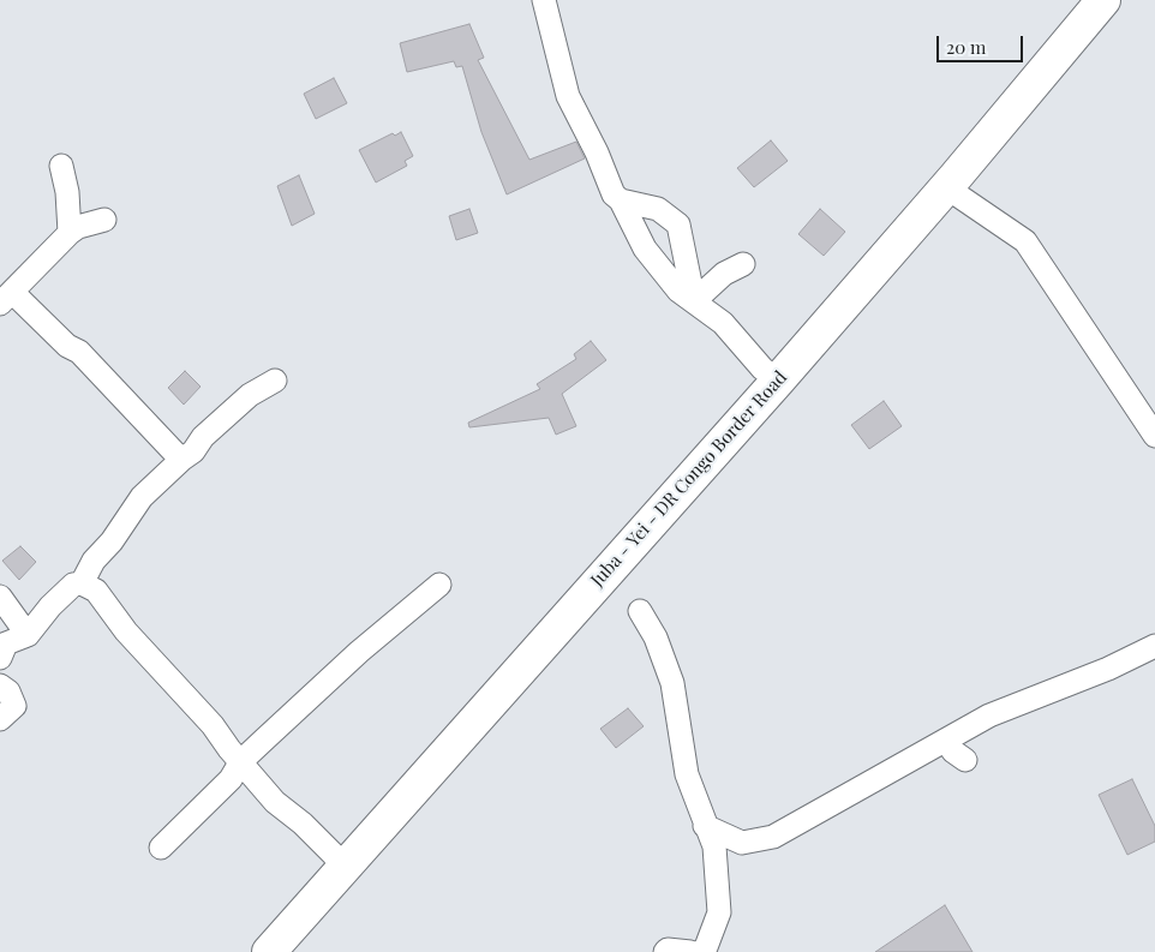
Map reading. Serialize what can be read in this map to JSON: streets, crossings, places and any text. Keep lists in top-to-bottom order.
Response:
{
  "streets": {
    "main road": ["Juba - Yei - DR Congo Border Road"]
  },
  "scale_bar": "20 m"
}
